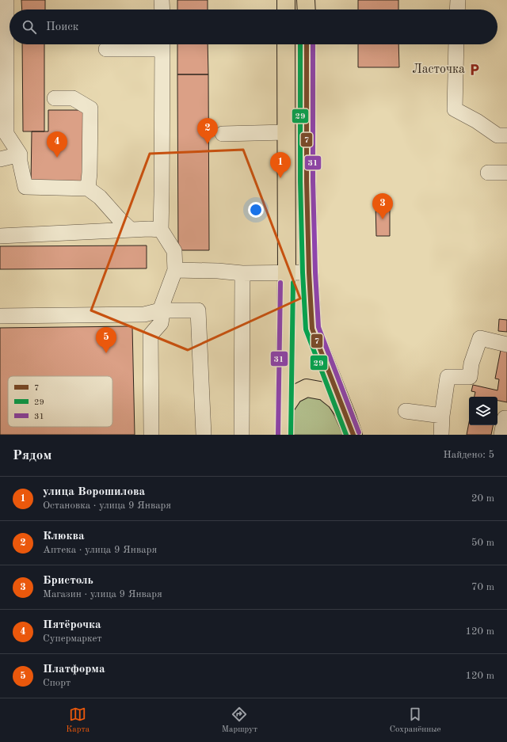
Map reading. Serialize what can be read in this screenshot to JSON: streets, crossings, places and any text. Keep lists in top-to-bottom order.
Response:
{
  "places": {
    "parking": ["Ласточка"]
  },
  "lines": ["transit line 7", "transit line 29", "transit line 31"],
  "legend": ["7", "29", "31"],
  "page": {
    "search": "Поиск",
    "pins": [
      "2",
      "4",
      "1",
      "3",
      "5"
    ],
    "heading": ["Рядом", "Найдено: 5"],
    "list": [
      {
        "mark": "1",
        "name": "улица Ворошилова",
        "note": "Остановка · улица 9 Января",
        "value": "20 m"
      },
      {
        "mark": "2",
        "name": "Клюква",
        "note": "Аптека · улица 9 Января",
        "value": "50 m"
      },
      {
        "mark": "3",
        "name": "Бристоль",
        "note": "Магазин · улица 9 Января",
        "value": "70 m"
      },
      {
        "mark": "4",
        "name": "Пятёрочка",
        "note": "Супермаркет",
        "value": "120 m"
      },
      {
        "mark": "5",
        "name": "Платформа",
        "note": "Спорт",
        "value": "120 m"
      }
    ],
    "nav": ["Карта", "Маршрут", "Сохранённые"]
  }
}
